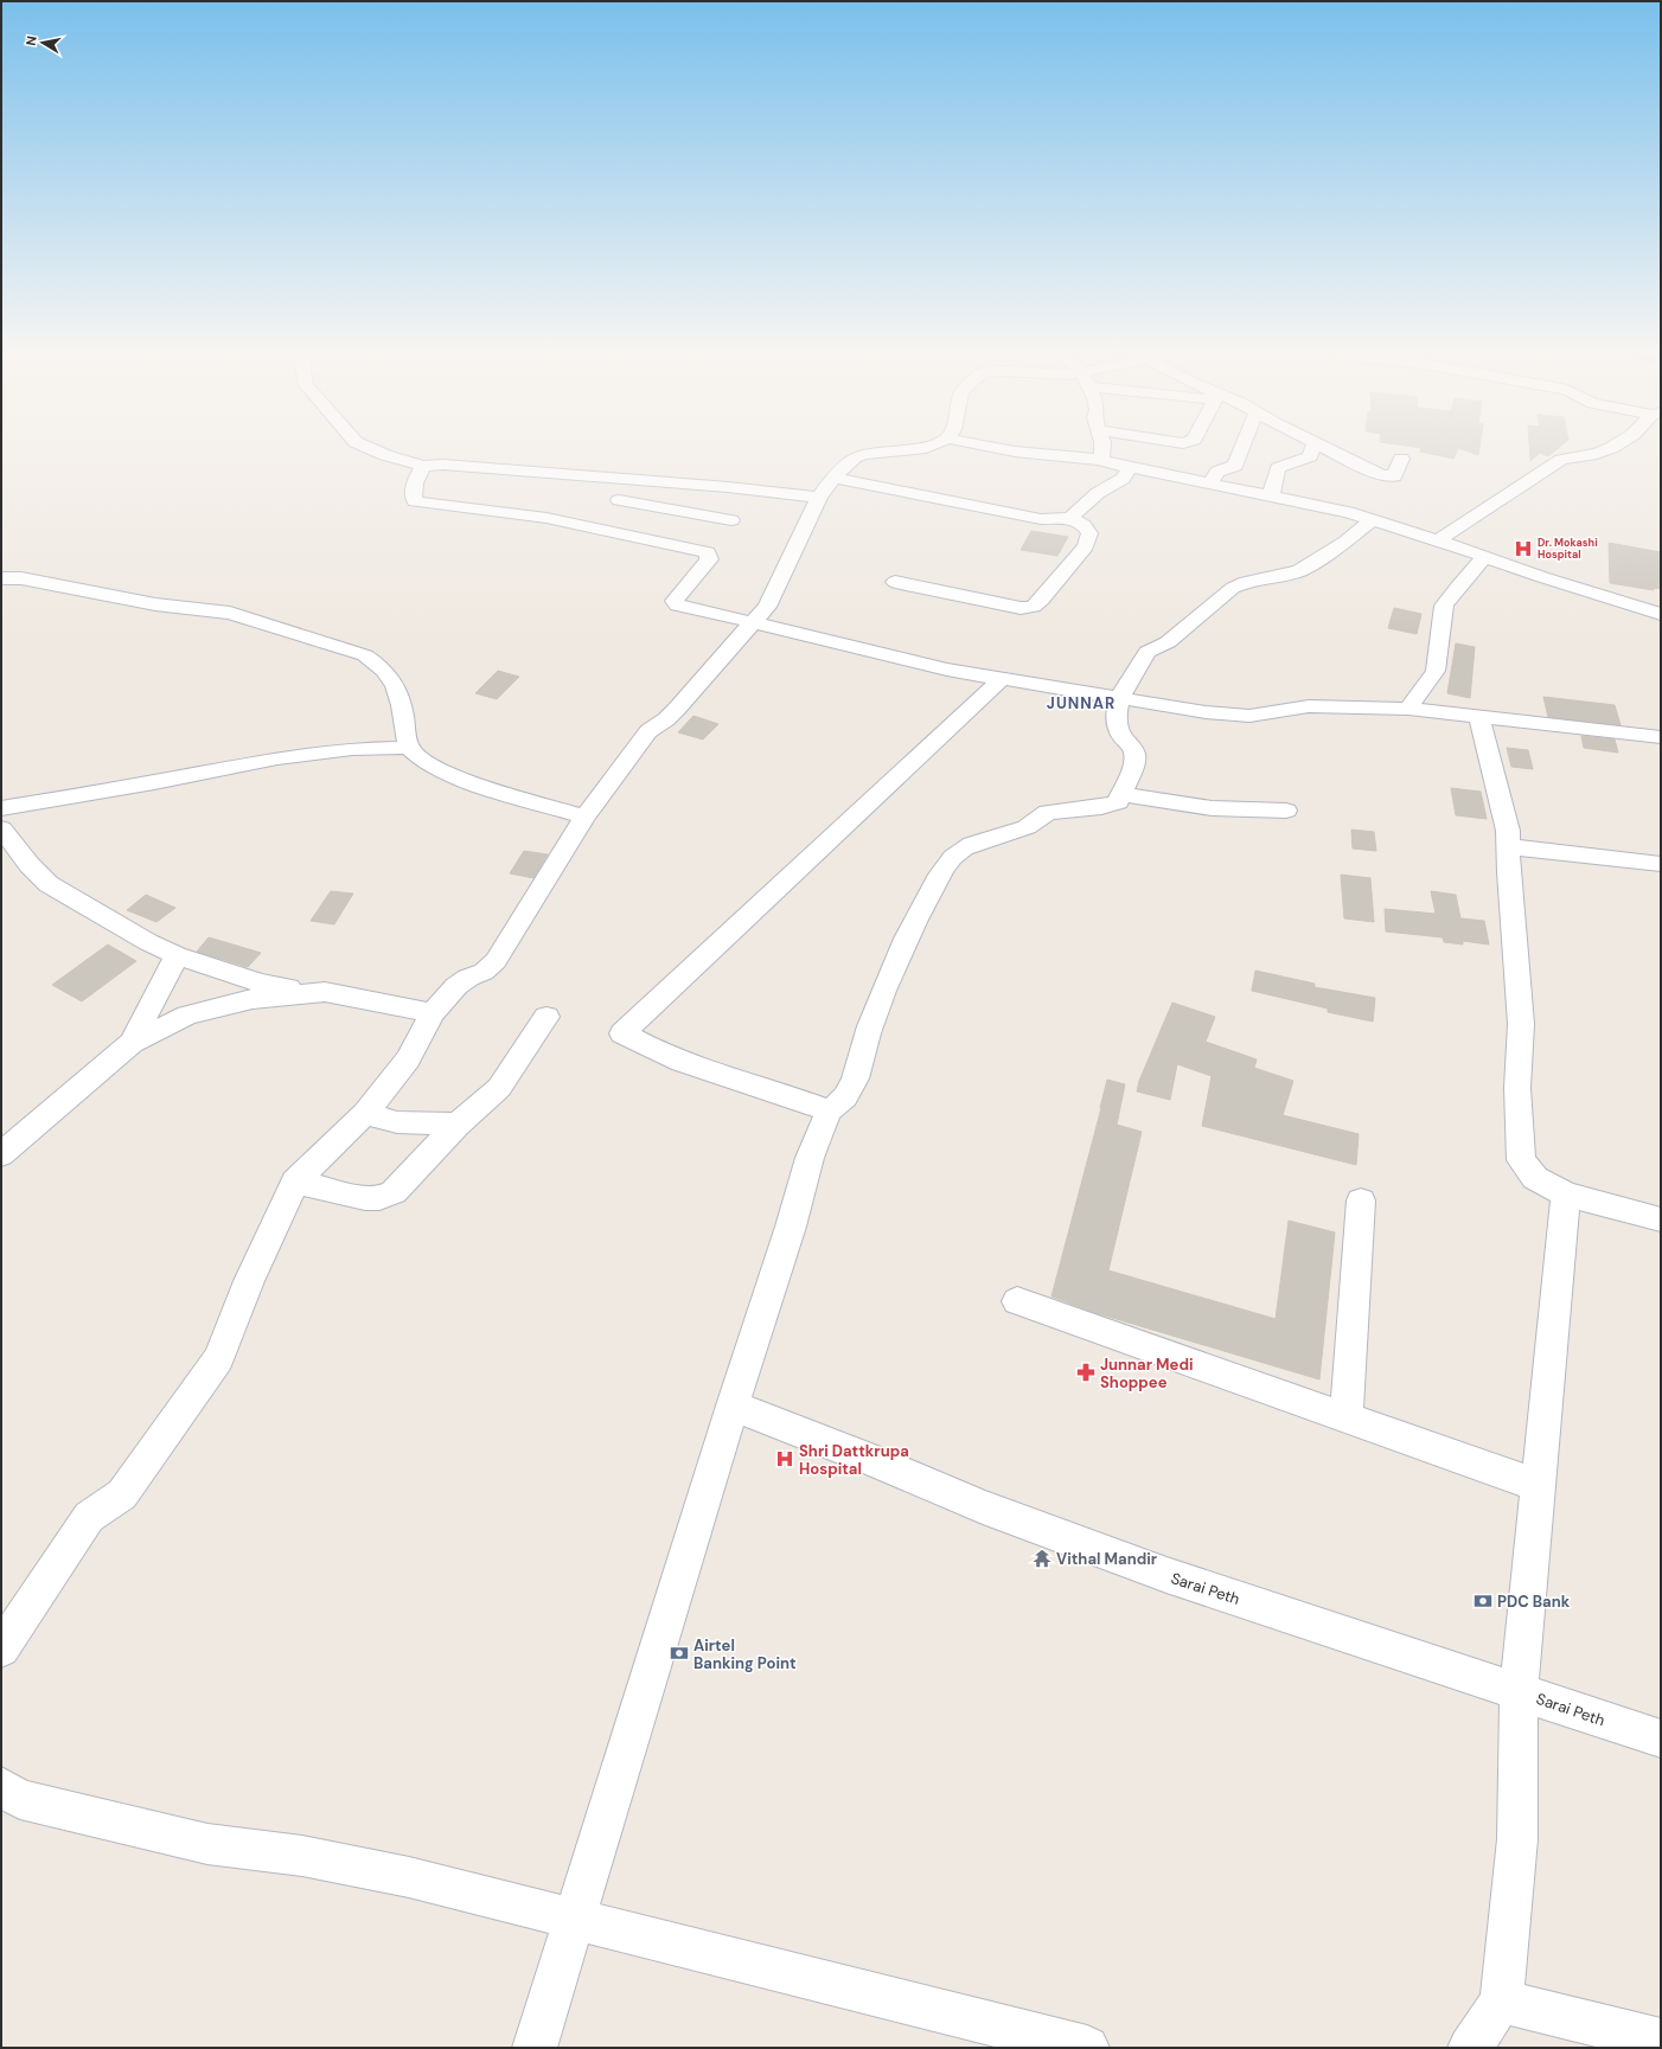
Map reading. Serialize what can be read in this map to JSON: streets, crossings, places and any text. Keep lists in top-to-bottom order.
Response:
{
  "streets": {
    "street": ["Sarai Peth"]
  },
  "districts": ["JUNNAR"],
  "places": {
    "hospital": ["Dr. Mokashi Hospital", "Shri Dattkrupa Hospital"],
    "pharmacy": ["Junnar Medi Shoppee"],
    "temple": ["Vithal Mandir"],
    "bank": ["PDC Bank", "Airtel Banking Point"]
  },
  "north": "left"
}
